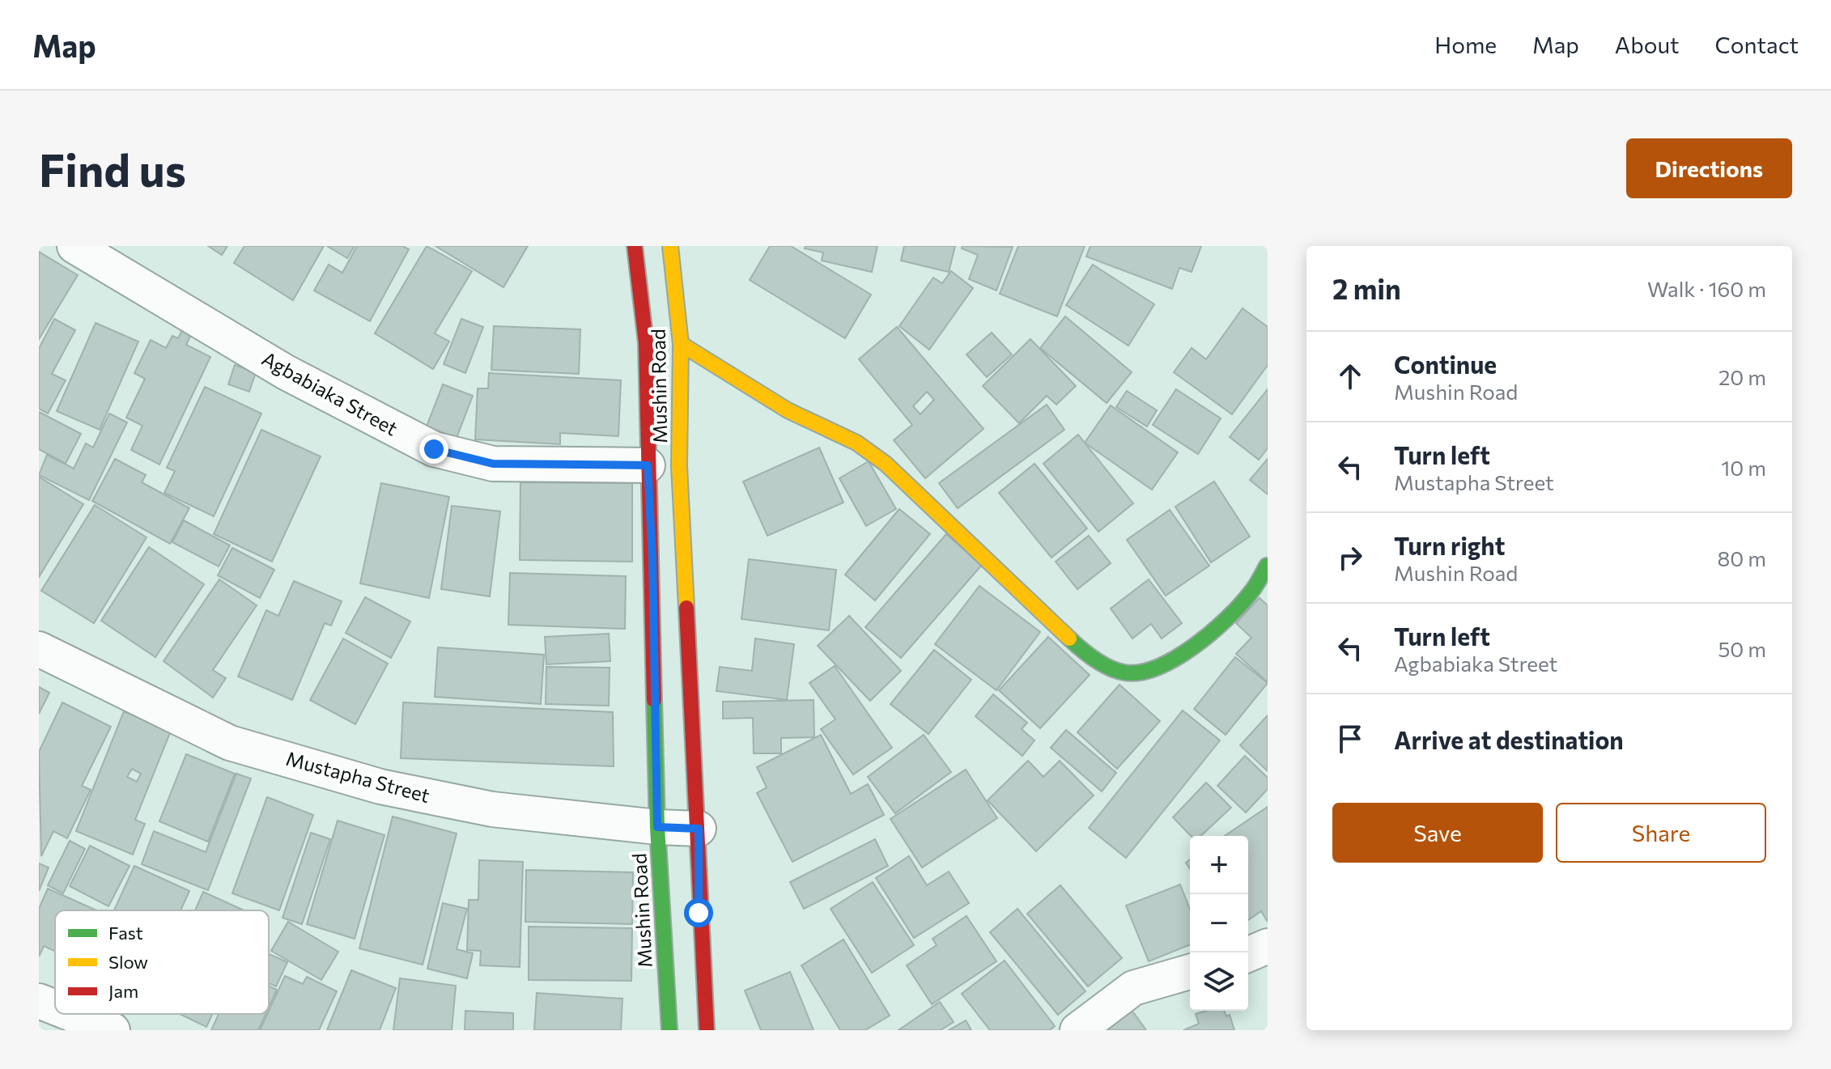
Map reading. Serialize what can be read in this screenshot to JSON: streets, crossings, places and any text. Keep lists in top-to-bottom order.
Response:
{
  "streets": {
    "main road": ["Mushin Road"],
    "street": ["Agbabiaka Street", "Mustapha Street"]
  },
  "crossings": [
    ["Mushin Road", "Agbabiaka Street"],
    ["Mushin Road", "Mustapha Street"]
  ],
  "legend": ["Fast", "Slow", "Jam"],
  "page": {
    "header": "Map",
    "nav": [
      "Home",
      "Map",
      "About",
      "Contact"
    ],
    "buttons": [
      "Directions",
      ["Save", "Share"]
    ],
    "title": "Find us",
    "heading": ["2 min", "Walk · 160 m"],
    "list": [
      ["Continue", "Mushin Road", "20 m"],
      ["Turn left", "Mustapha Street", "10 m"],
      ["Turn right", "Mushin Road", "80 m"],
      ["Turn left", "Agbabiaka Street", "50 m"],
      "Arrive at destination"
    ],
    "map_buttons": ["+", "−"]
  }
}
